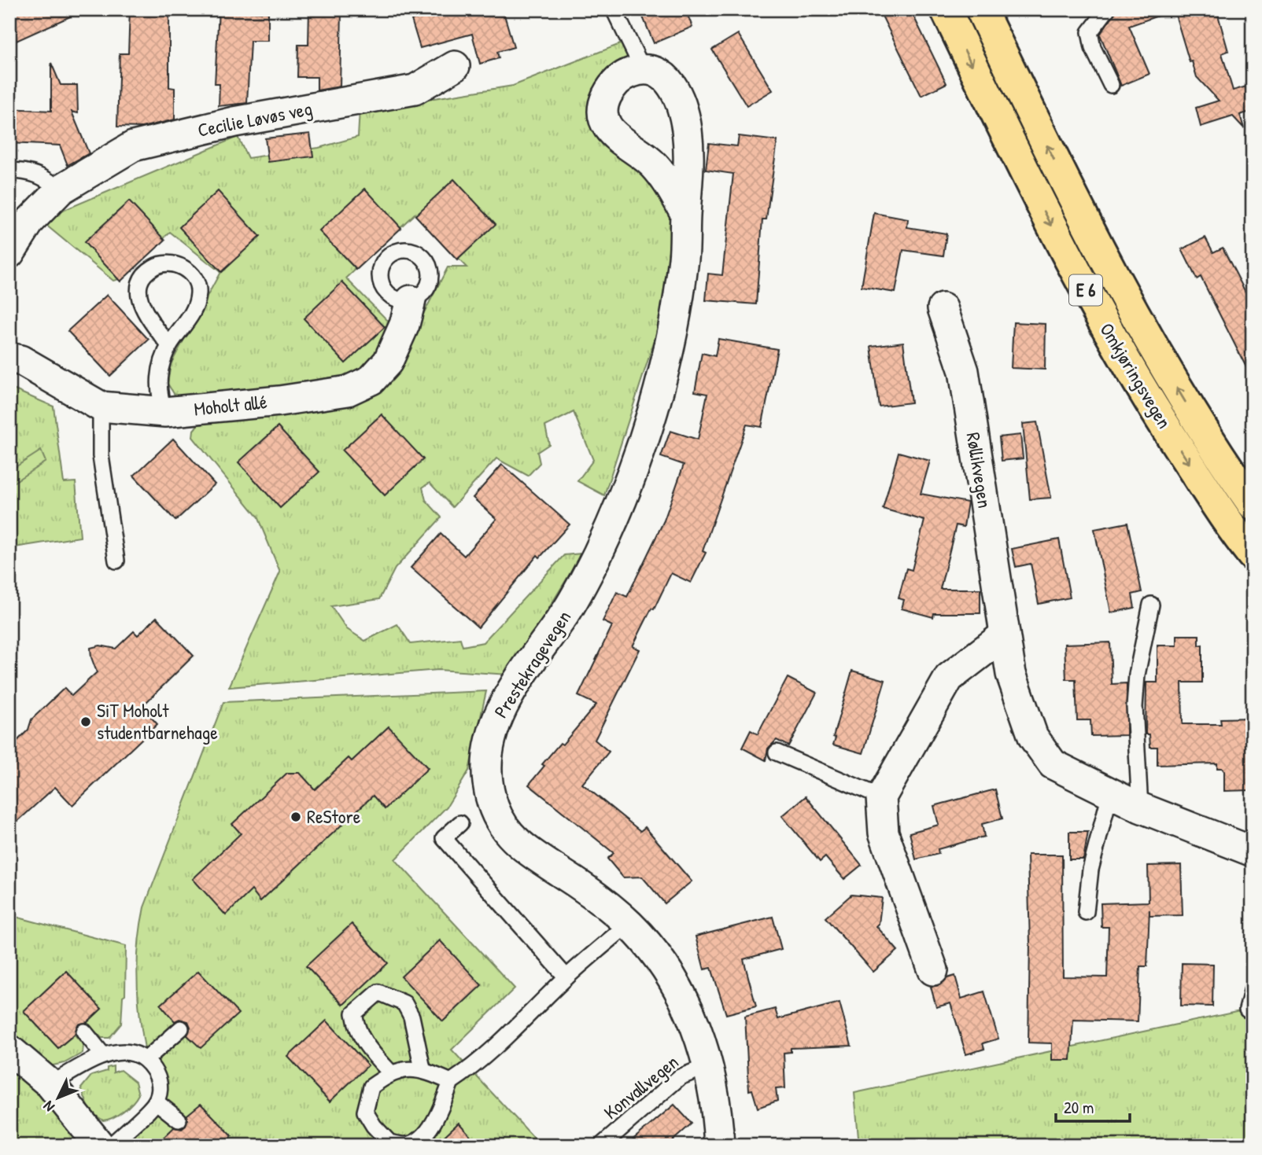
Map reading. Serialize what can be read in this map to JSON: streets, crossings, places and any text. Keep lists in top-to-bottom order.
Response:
{
  "streets": {
    "highway": ["E 6", "Omkjøringsvegen"],
    "street": [
      "Cecilie Løvøs veg",
      "Moholt allé",
      "Røllikvegen",
      "Prestekragevegen"
    ],
    "lane": ["Konvallvegen"]
  },
  "crossings": [
    ["Prestekragevegen", "Konvallvegen"]
  ],
  "places": ["SiT Moholt studentbarnehage", "ReStore"],
  "scale_bar": "20 m",
  "north": "bottom left"
}
